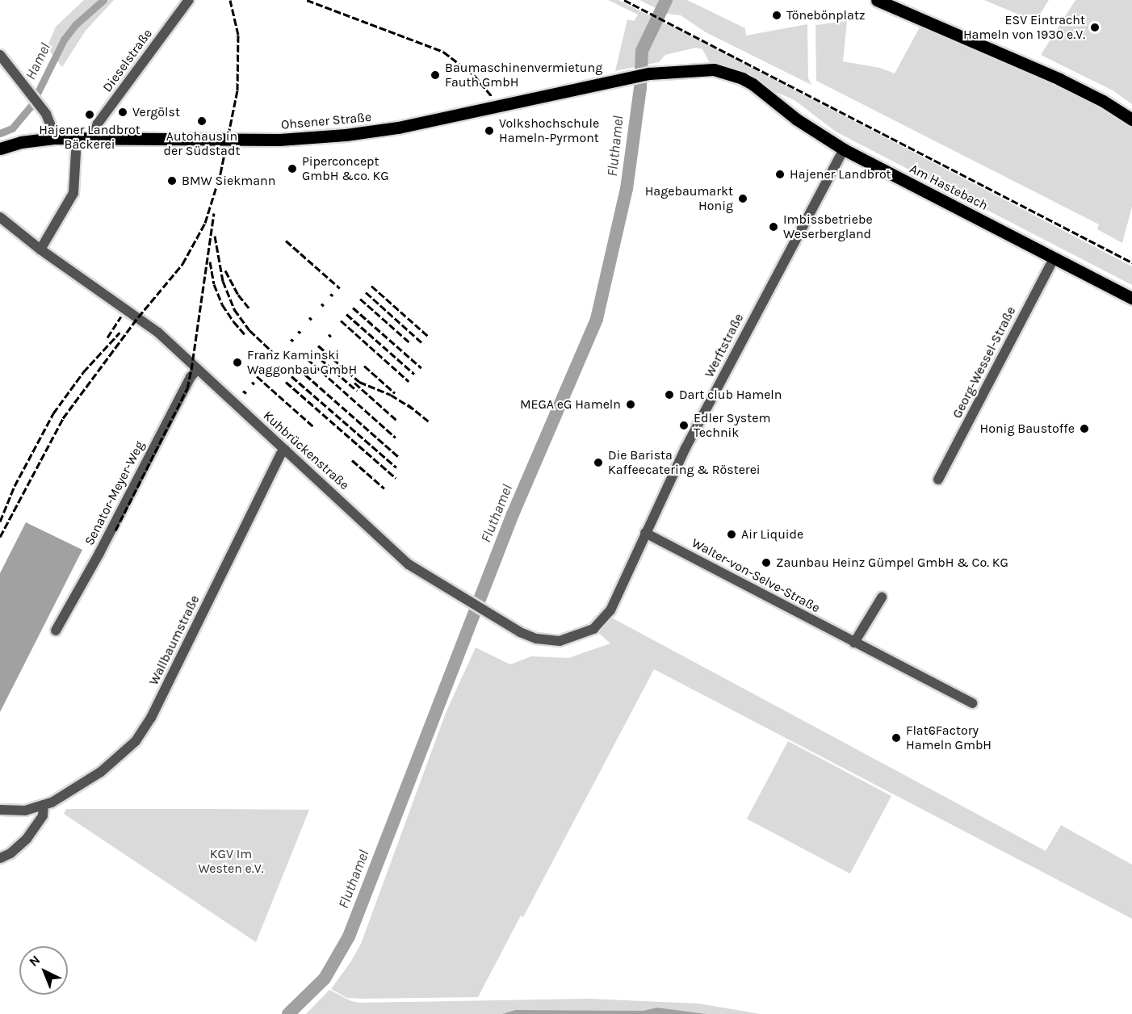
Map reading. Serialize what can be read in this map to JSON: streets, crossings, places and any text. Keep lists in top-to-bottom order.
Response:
{
  "streets": {
    "main road": ["Ohsener Straße", "Am Hastebach"],
    "street": [
      "Dieselstraße",
      "Werftstraße",
      "Georg-Wessel-Straße",
      "Kuhbrückenstraße",
      "Senator-Meyer-Weg",
      "Walter-von-Selve-Straße",
      "Wallbaumstraße"
    ]
  },
  "crossings": [
    ["Dieselstraße", "Ohsener Straße"],
    ["Ohsener Straße", "Am Hastebach"],
    ["Am Hastebach", "Werftstraße"],
    ["Am Hastebach", "Georg-Wessel-Straße"],
    ["Werftstraße", "Kuhbrückenstraße"],
    ["Werftstraße", "Walter-von-Selve-Straße"],
    ["Kuhbrückenstraße", "Senator-Meyer-Weg"],
    ["Kuhbrückenstraße", "Wallbaumstraße"]
  ],
  "water": ["Hamel", "Fluthamel"],
  "parks": ["KGV Im Westen e.V."],
  "places": [
    "Tönebönplatz",
    "ESV Eintracht Hameln von 1930 e.V.",
    "Baumaschinenvermietung Fauth GmbH",
    "Vergölst",
    "Hajener Landbrot Bäckerei",
    "Autohaus in der Südstadt",
    "Volkshochschule Hameln-Pyrmont",
    "Piperconcept GmbH &co. KG",
    "Hajener Landbrot",
    "BMW Siekmann",
    "Hagebaumarkt Honig",
    "Imbissbetriebe Weserbergland",
    "Franz Kaminski Waggonbau GmbH",
    "Dart club Hameln",
    "MEGA eG Hameln",
    "Edler System Technik",
    "Honig Baustoffe",
    "Die Barista Kaffeecatering & Rösterei",
    "Air Liquide",
    "Zaunbau Heinz Gümpel GmbH & Co. KG",
    "Flat6Factory Hameln GmbH"
  ],
  "north": "top left"
}
